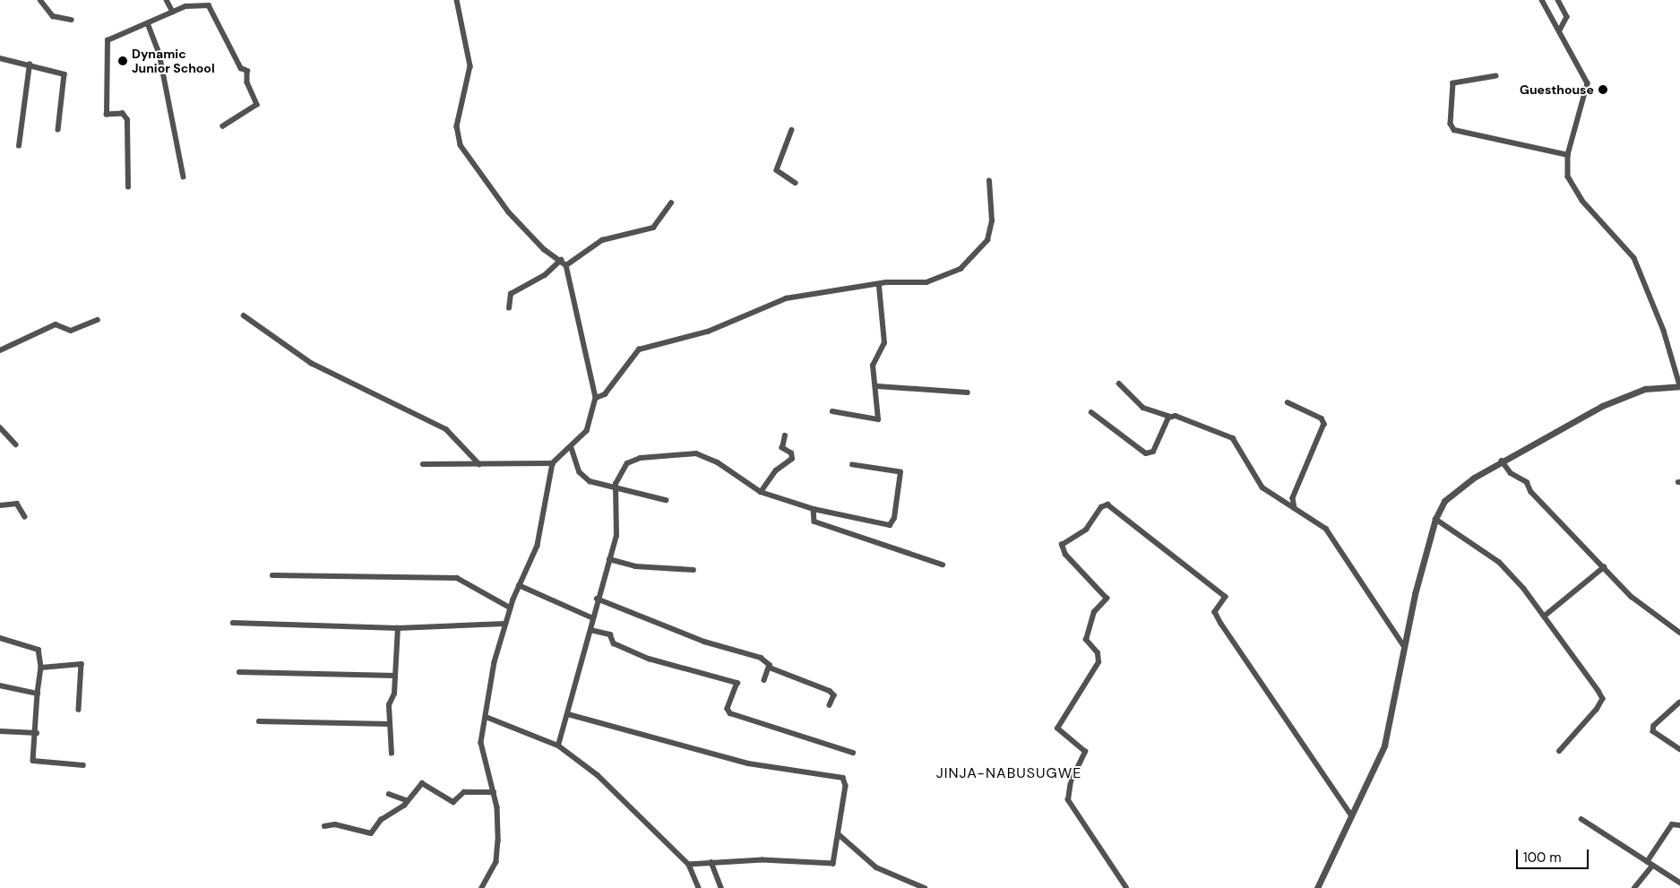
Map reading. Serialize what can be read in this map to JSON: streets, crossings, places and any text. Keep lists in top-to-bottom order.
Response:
{
  "districts": ["JINJA-NABUSUGWE"],
  "places": ["Dynamic Junior School", "Guesthouse"],
  "scale_bar": "100 m"
}
